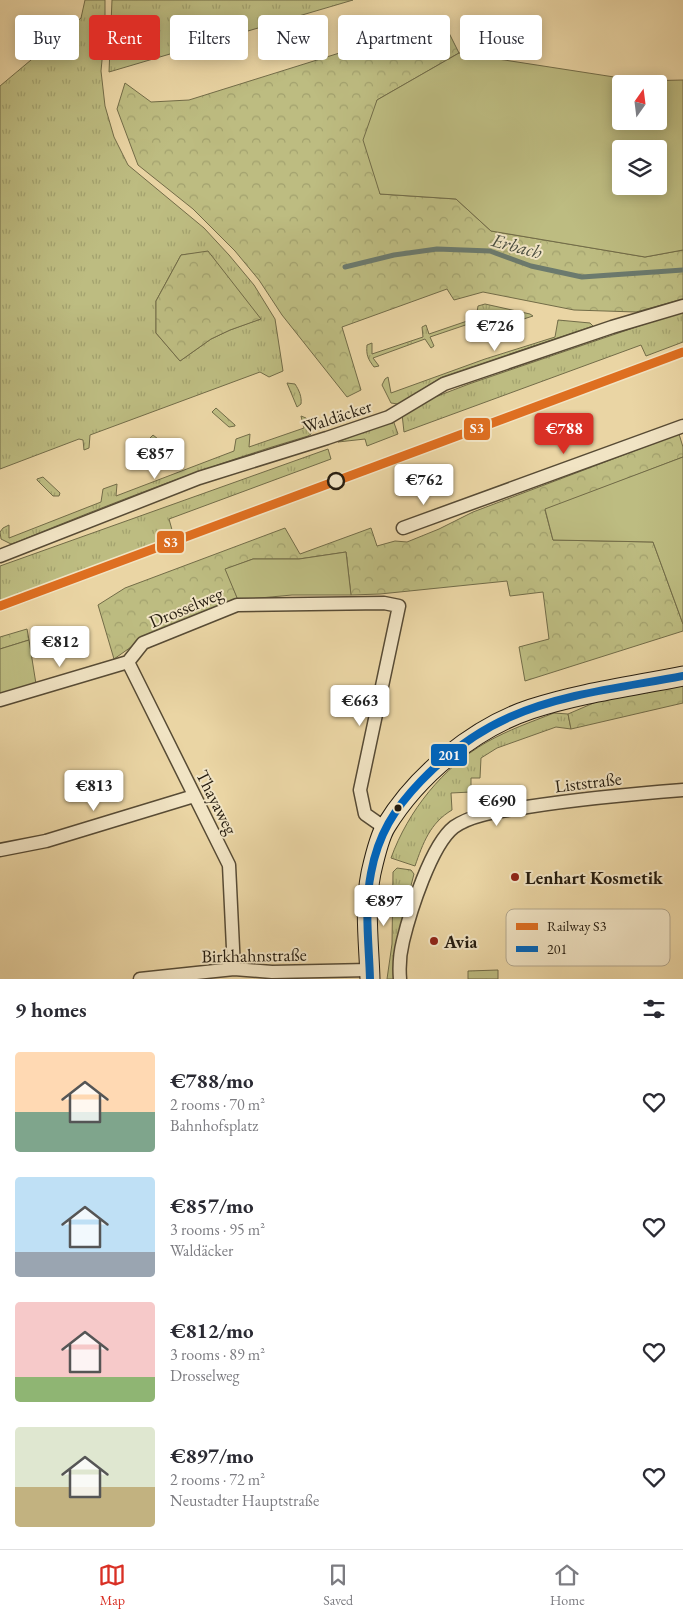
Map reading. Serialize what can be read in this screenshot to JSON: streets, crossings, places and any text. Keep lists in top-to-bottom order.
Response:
{
  "streets": {
    "street": [
      "Waldäcker",
      "Drosselweg",
      "Liststraße",
      "Thayaweg",
      "Birkhahnstraße"
    ]
  },
  "crossings": [
    ["Drosselweg", "Thayaweg"],
    ["Thayaweg", "Birkhahnstraße"]
  ],
  "water": ["Erbach"],
  "places": ["Lenhart Kosmetik", "Avia"],
  "lines": ["rail line S3", "transit line 201"],
  "legend": ["Railway S3", "201"],
  "north": "top",
  "page": {
    "chip": [
      "Buy",
      "Rent",
      "Filters",
      "New",
      "Apartment",
      "House"
    ],
    "price": [
      "€726",
      "€788",
      "€857",
      "€762",
      "€812",
      "€663",
      "€813",
      "€690",
      "€897"
    ],
    "heading": "9 homes",
    "list": [
      {
        "name": "€788/mo",
        "note": "2 rooms · 70 m² · Bahnhofsplatz"
      },
      {
        "name": "€857/mo",
        "note": "3 rooms · 95 m² · Waldäcker"
      },
      {
        "name": "€812/mo",
        "note": "3 rooms · 89 m² · Drosselweg"
      },
      {
        "name": "€897/mo",
        "note": "2 rooms · 72 m² · Neustadter Hauptstraße"
      }
    ],
    "tabs": ["Map", "Saved", "Home"]
  }
}
